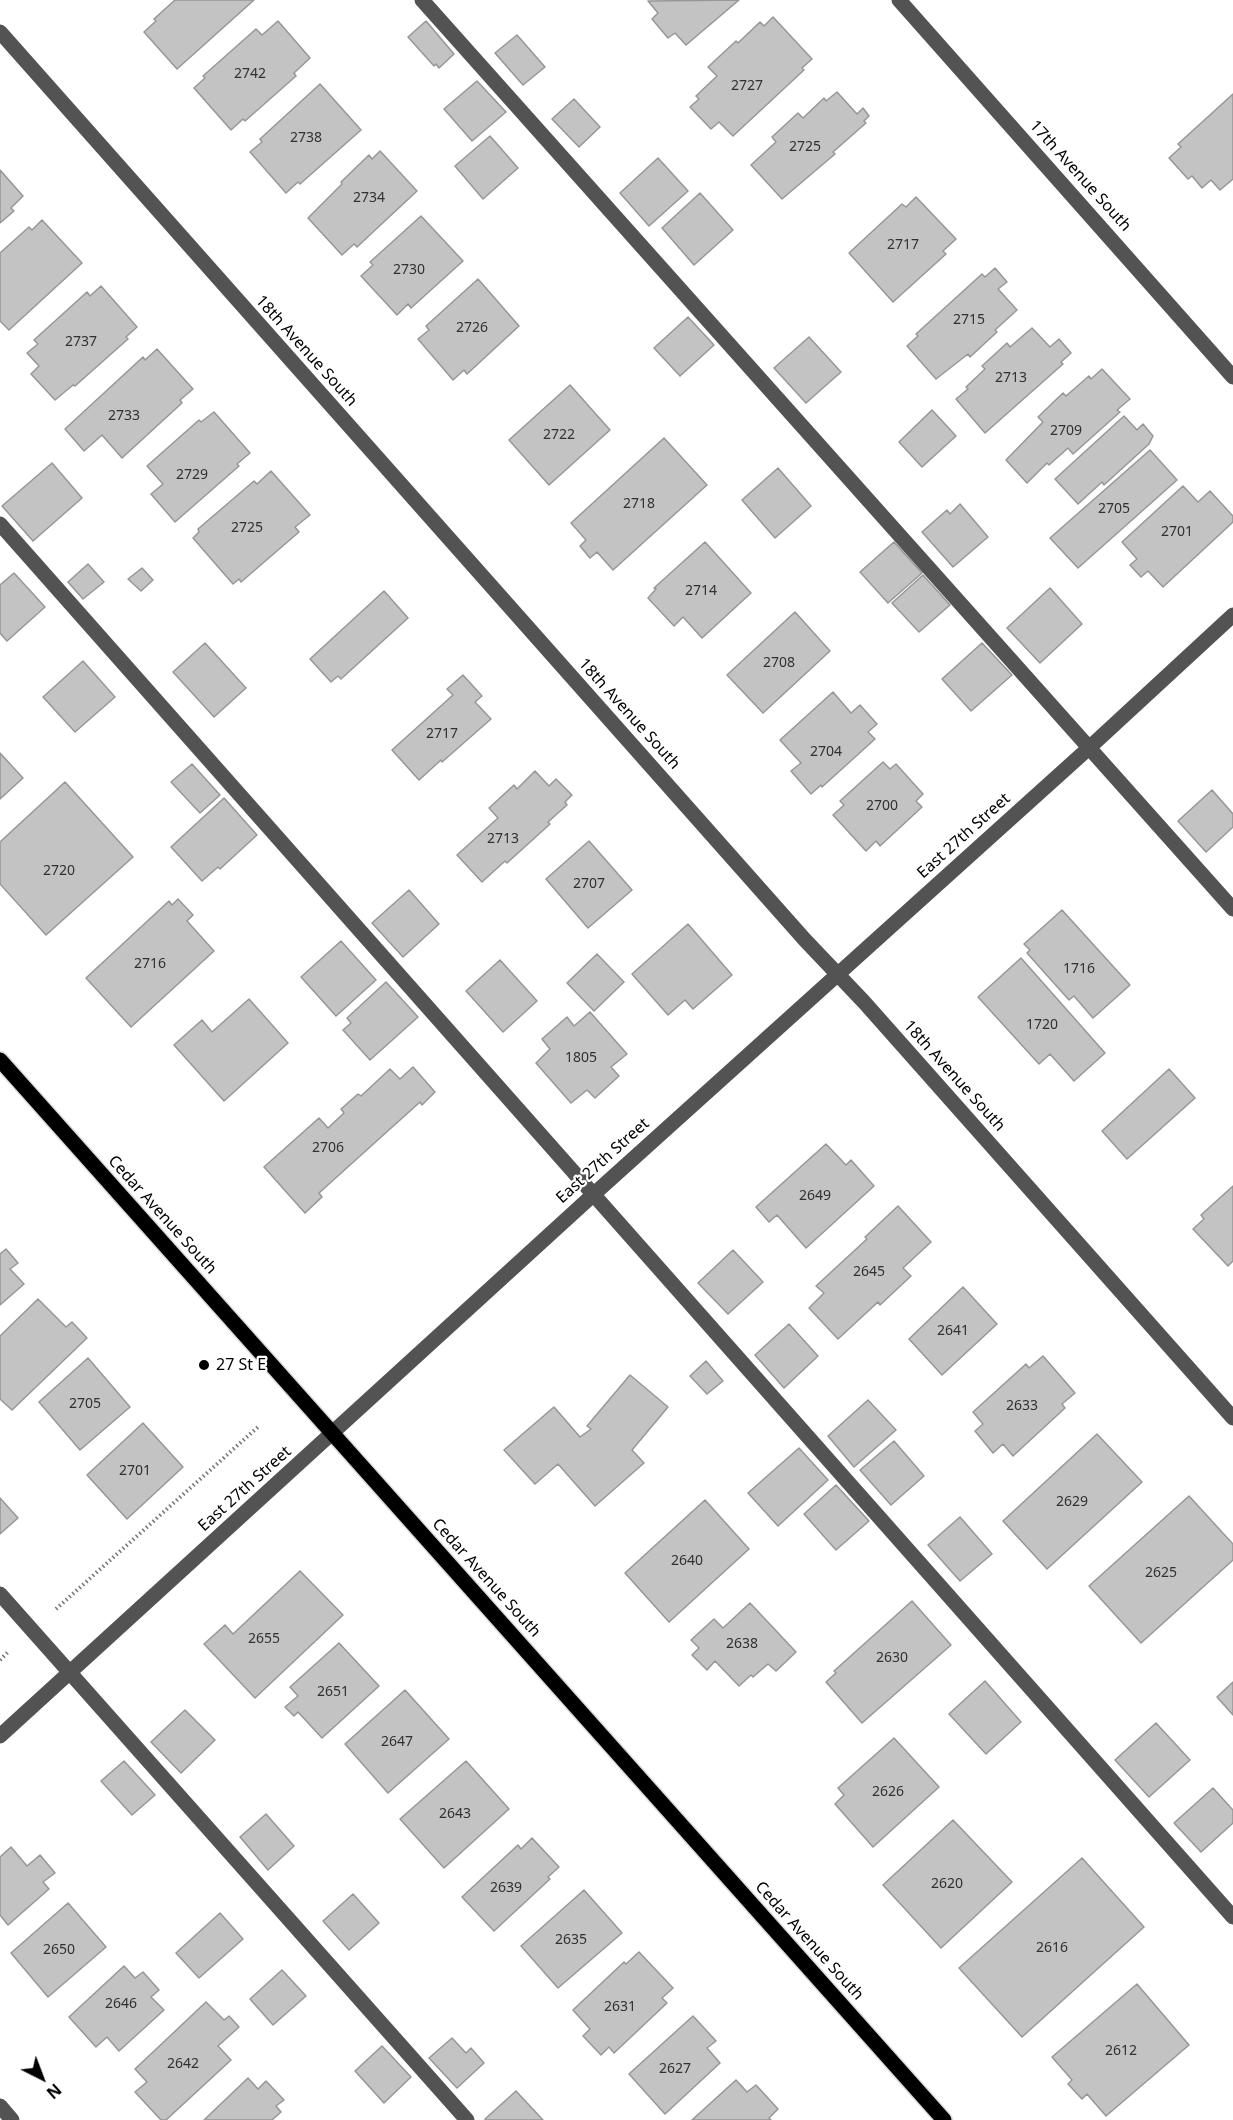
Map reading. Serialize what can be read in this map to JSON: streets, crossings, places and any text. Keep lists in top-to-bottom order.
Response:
{
  "streets": {
    "main road": ["Cedar Avenue South"],
    "street": ["17th Avenue South", "18th Avenue South", "East 27th Street"]
  },
  "crossings": [
    ["18th Avenue South", "East 27th Street"],
    ["East 27th Street", "Cedar Avenue South"]
  ],
  "places": ["27 St E"],
  "house_numbers": [
    "2742",
    "2727",
    "2738",
    "2725",
    "2734",
    "2717",
    "2730",
    "2715",
    "2726",
    "2737",
    "2713",
    "2733",
    "2709",
    "2722",
    "2729",
    "2718",
    "2705",
    "2725",
    "2701",
    "2714",
    "2708",
    "2717",
    "2704",
    "2700",
    "2713",
    "2720",
    "2707",
    "2716",
    "1716",
    "1720",
    "1805",
    "2706",
    "2649",
    "2645",
    "2641",
    "2705",
    "2633",
    "2701",
    "2629",
    "2640",
    "2625",
    "2655",
    "2638",
    "2630",
    "2651",
    "2647",
    "2626",
    "2643",
    "2620",
    "2639",
    "2635",
    "2616",
    "2650",
    "2646",
    "2631",
    "2612",
    "2642",
    "2627"
  ],
  "north": "bottom right"
}
